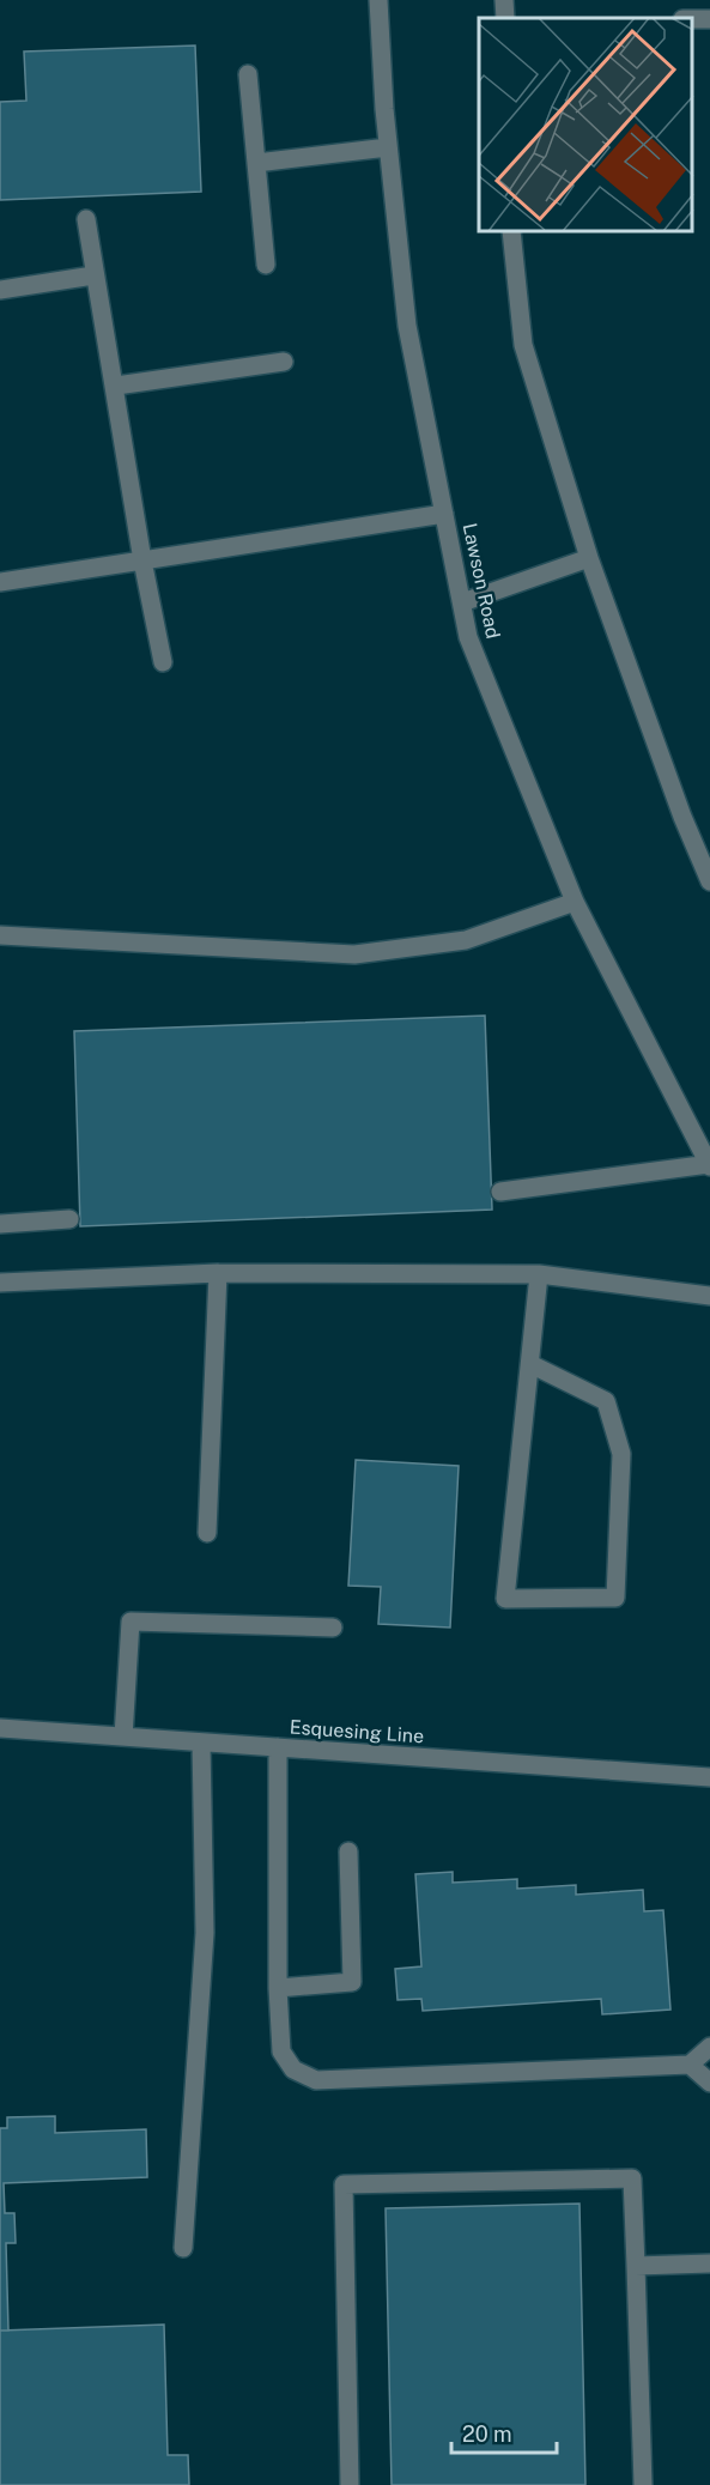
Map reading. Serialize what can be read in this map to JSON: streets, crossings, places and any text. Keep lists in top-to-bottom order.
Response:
{
  "streets": {
    "street": ["Lawson Road", "Esquesing Line"]
  },
  "scale_bar": "20 m"
}
